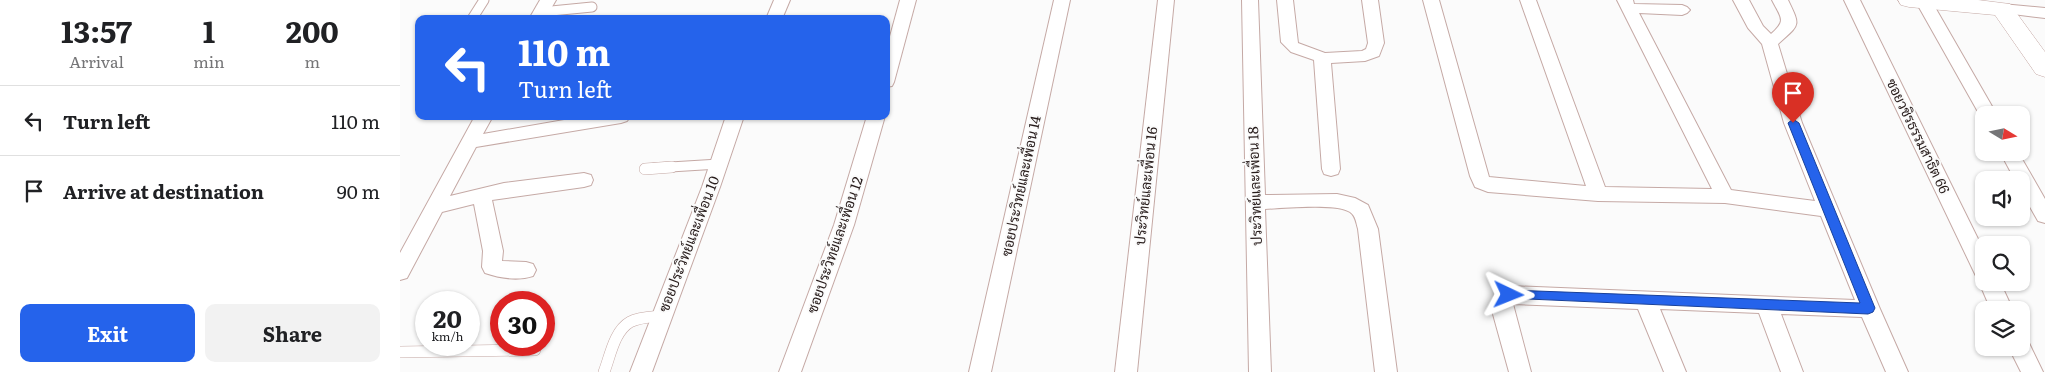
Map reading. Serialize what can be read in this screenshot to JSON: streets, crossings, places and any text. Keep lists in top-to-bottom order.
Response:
{
  "streets": {
    "street": [
      "ซอยวชิรธรรมสาธิต 66",
      "ซอยประวิทย์และเพื่อน 14",
      "ประวิทย์และเพื่อน 16",
      "ประวิทย์และเพื่อน 18",
      "ซอยประวิทย์และเพื่อน 10",
      "ซอยประวิทย์และเพื่อน 12"
    ]
  },
  "north": "right",
  "page": {
    "eta": [
      "13:57",
      "Arrival",
      "1",
      "min",
      "200",
      "m"
    ],
    "turn": ["110 m", "Turn left"],
    "list": [
      {
        "name": "Turn left",
        "value": "110 m"
      },
      {
        "name": "Arrive at destination",
        "value": "90 m"
      }
    ],
    "speed": "20 km/h",
    "limit": "30",
    "buttons": ["Exit", "Share"]
  }
}
